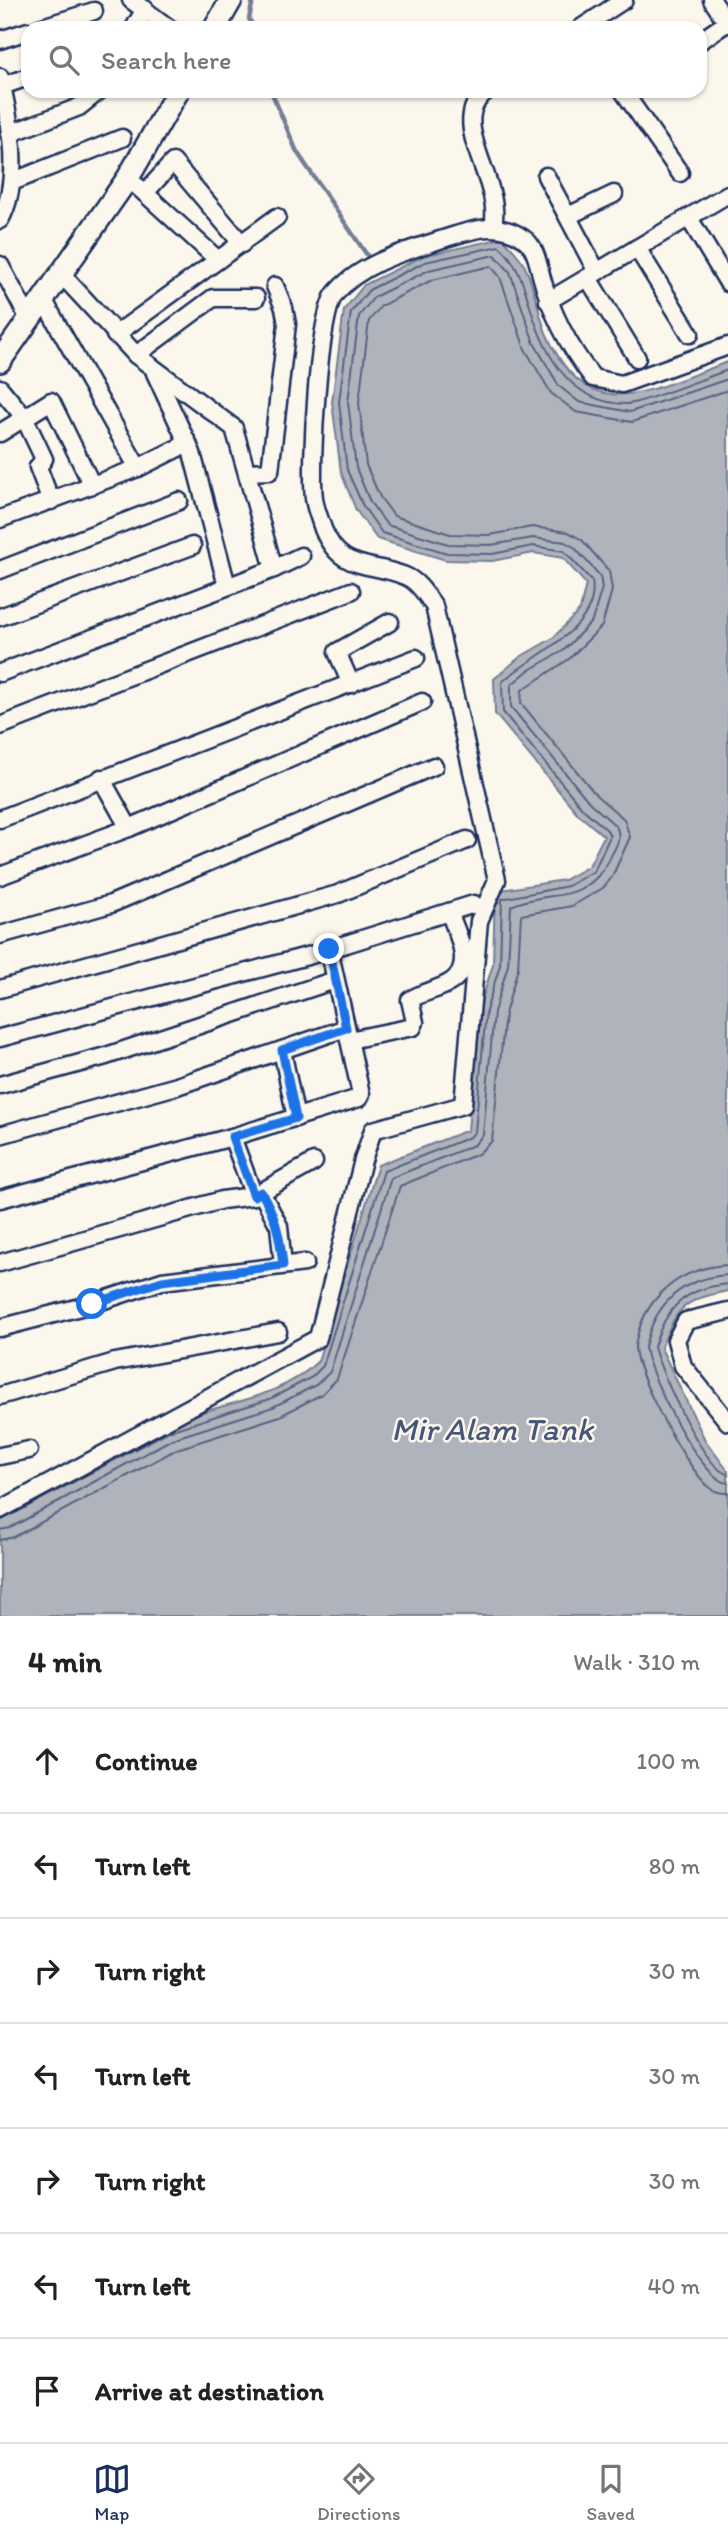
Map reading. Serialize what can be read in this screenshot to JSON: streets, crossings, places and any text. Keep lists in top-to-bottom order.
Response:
{
  "water": ["Mir Alam Tank"],
  "page": {
    "search": "Search here",
    "heading": ["4 min", "Walk · 310 m"],
    "list": [
      ["Continue", "100 m"],
      ["Turn left", "80 m"],
      ["Turn right", "30 m"],
      ["Turn left", "30 m"],
      ["Turn right", "30 m"],
      ["Turn left", "40 m"],
      "Arrive at destination"
    ],
    "nav": ["Map", "Directions", "Saved"]
  }
}
